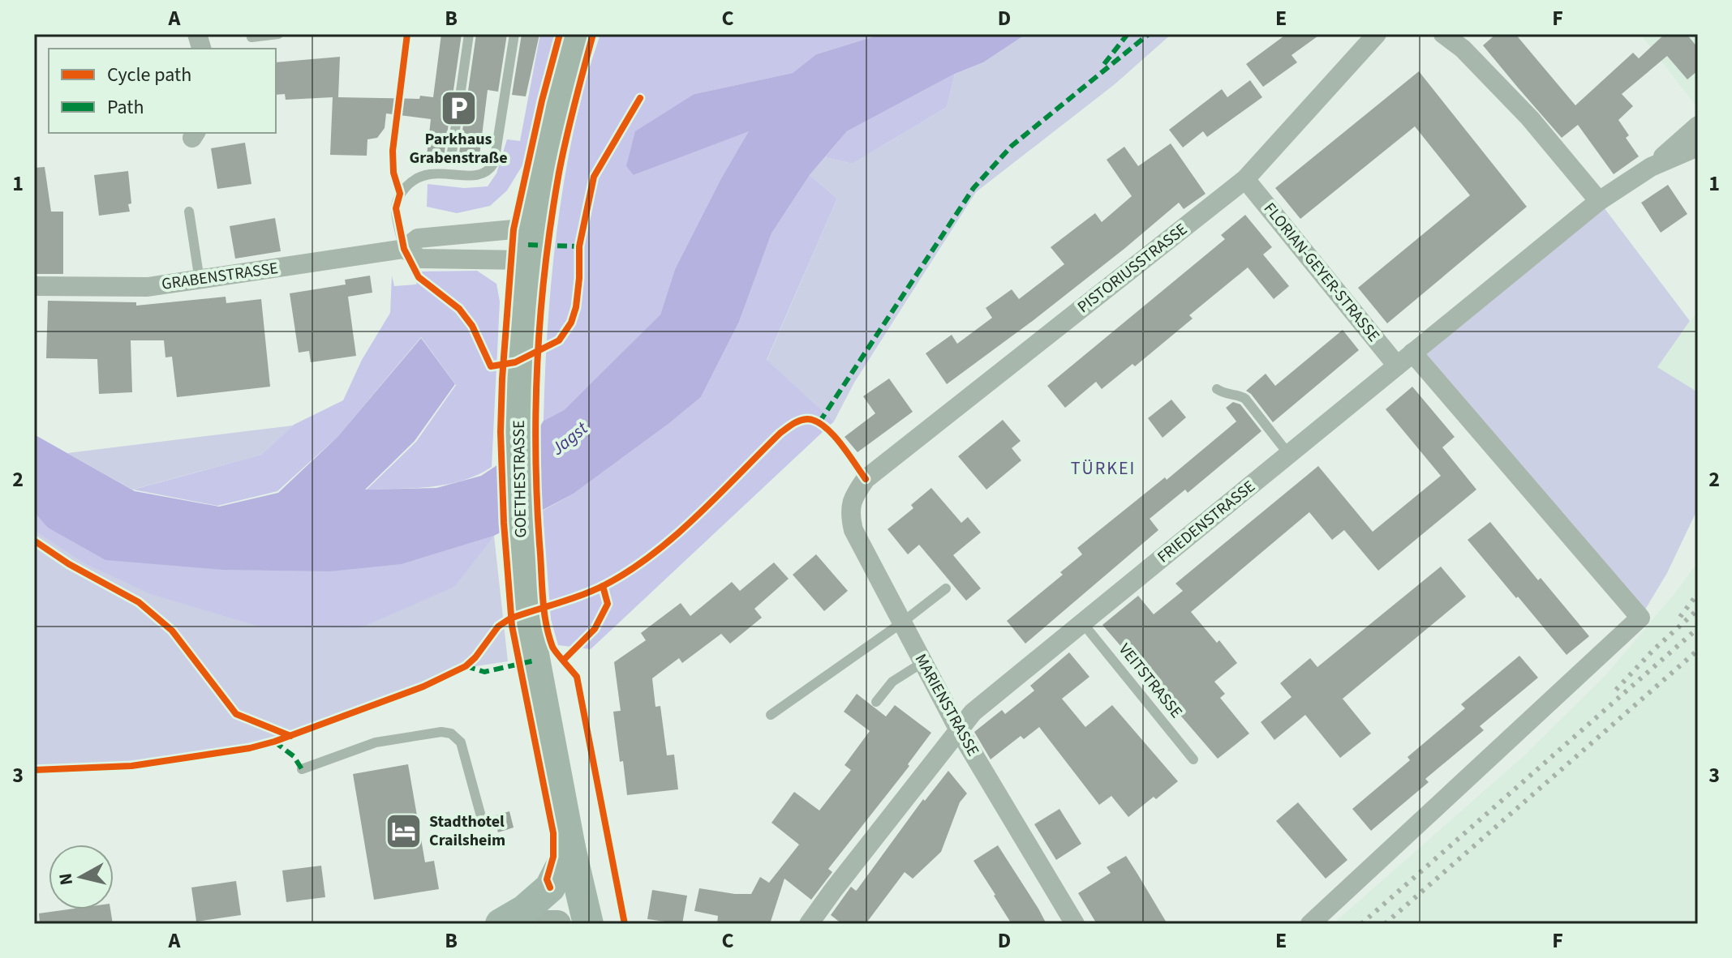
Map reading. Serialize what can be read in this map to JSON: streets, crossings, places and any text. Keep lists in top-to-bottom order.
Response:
{
  "streets": {
    "main road": ["GOETHESTRASSE"],
    "street": [
      "PISTORIUSSTRASSE",
      "FLORIAN-GEYER-STRASSE",
      "GRABENSTRASSE",
      "FRIEDENSTRASSE",
      "MARIENSTRASSE"
    ],
    "lane": ["VEITSTRASSE"]
  },
  "crossings": [
    ["PISTORIUSSTRASSE", "FLORIAN-GEYER-STRASSE"],
    ["PISTORIUSSTRASSE", "MARIENSTRASSE"],
    ["FLORIAN-GEYER-STRASSE", "FRIEDENSTRASSE"],
    ["GRABENSTRASSE", "GOETHESTRASSE"],
    ["FRIEDENSTRASSE", "VEITSTRASSE"],
    ["FRIEDENSTRASSE", "MARIENSTRASSE"]
  ],
  "districts": ["TÜRKEI"],
  "water": ["Jagst"],
  "places": {
    "parking": ["Parkhaus Grabenstraße"],
    "hotel": ["Stadthotel Crailsheim"]
  },
  "legend": ["Cycle path", "Path"],
  "north": "left",
  "grid": {
    "columns": [
      "A",
      "B",
      "C",
      "D",
      "E",
      "F"
    ],
    "rows": ["1", "2", "3"]
  }
}
